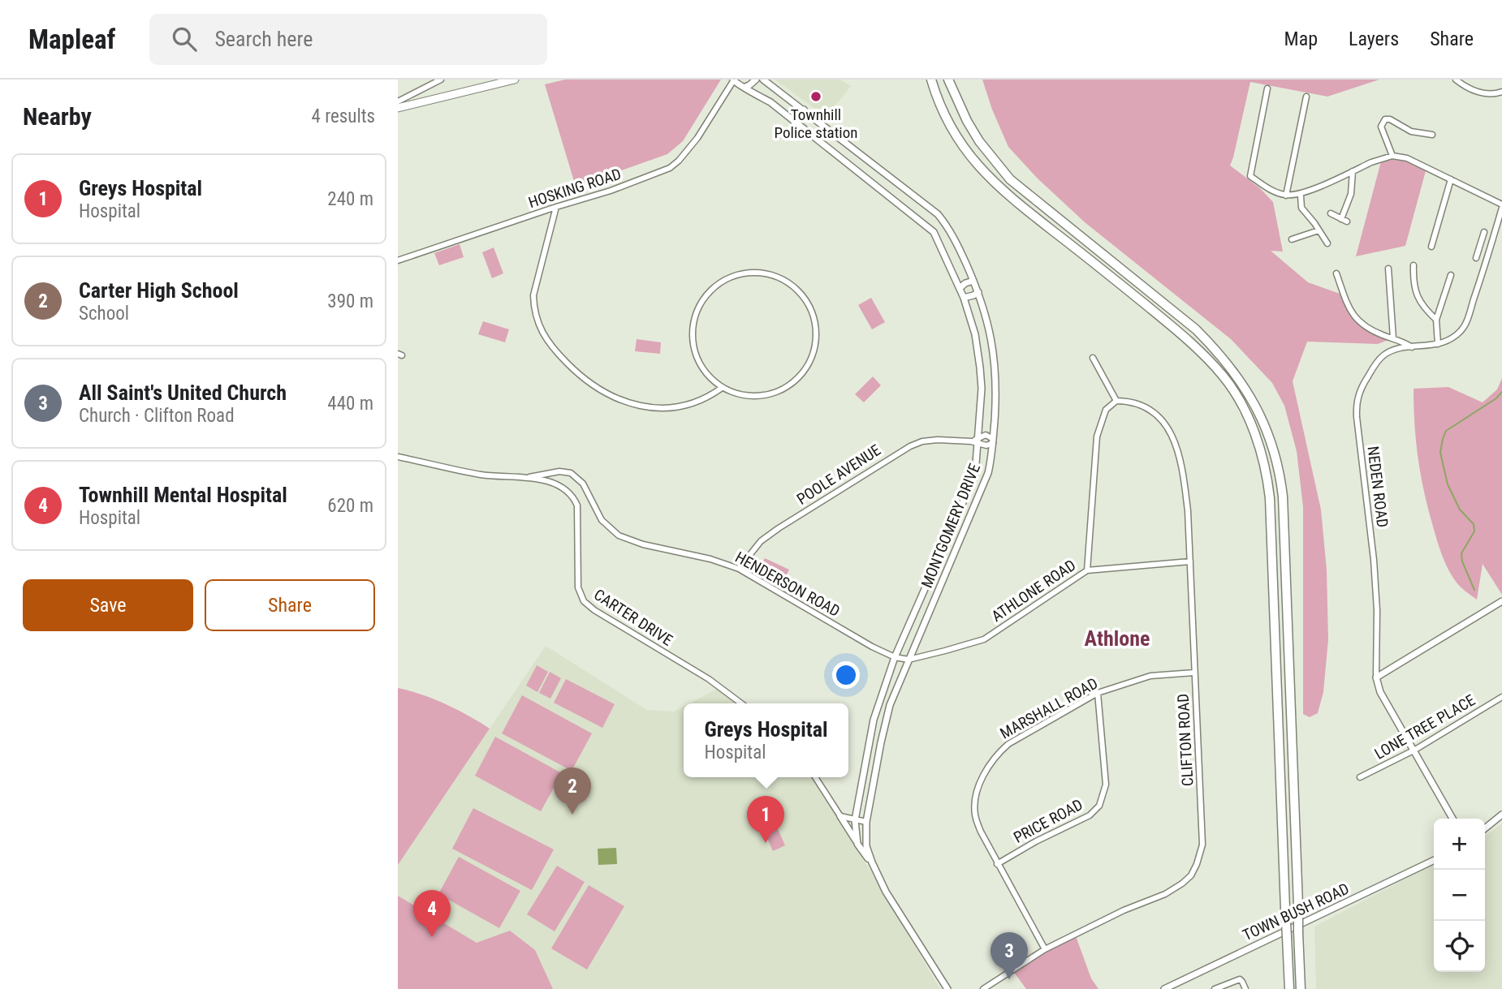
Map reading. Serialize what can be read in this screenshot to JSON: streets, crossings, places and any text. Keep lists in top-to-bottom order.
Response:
{
  "streets": {
    "street": [
      "HOSKING ROAD",
      "POOLE AVENUE",
      "NEDEN ROAD",
      "MONTGOMERY DRIVE",
      "HENDERSON ROAD",
      "ATHLONE ROAD",
      "CARTER DRIVE",
      "MARSHALL ROAD",
      "LONE TREE PLACE",
      "CLIFTON ROAD",
      "PRICE ROAD",
      "TOWN BUSH ROAD"
    ]
  },
  "crossings": [
    ["HOSKING ROAD", "MONTGOMERY DRIVE"],
    ["POOLE AVENUE", "MONTGOMERY DRIVE"],
    ["POOLE AVENUE", "HENDERSON ROAD"],
    ["NEDEN ROAD", "LONE TREE PLACE"],
    ["MONTGOMERY DRIVE", "HENDERSON ROAD"],
    ["MONTGOMERY DRIVE", "ATHLONE ROAD"],
    ["HENDERSON ROAD", "ATHLONE ROAD"],
    ["ATHLONE ROAD", "CLIFTON ROAD"],
    ["MARSHALL ROAD", "CLIFTON ROAD"],
    ["MARSHALL ROAD", "PRICE ROAD"]
  ],
  "districts": ["Athlone"],
  "places": ["Townhill Police station"],
  "page": {
    "header": "Mapleaf",
    "search": "Search here",
    "nav": ["Map", "Layers", "Share"],
    "heading": ["Nearby", "4 results"],
    "list": [
      {
        "mark": "1",
        "name": "Greys Hospital",
        "note": "Hospital",
        "value": "240 m"
      },
      {
        "mark": "2",
        "name": "Carter High School",
        "note": "School",
        "value": "390 m"
      },
      {
        "mark": "3",
        "name": "All Saint's United Church",
        "note": "Church · Clifton Road",
        "value": "440 m"
      },
      {
        "mark": "4",
        "name": "Townhill Mental Hospital",
        "note": "Hospital",
        "value": "620 m"
      }
    ],
    "buttons": ["Save", "Share"],
    "popup": ["Greys Hospital", "Hospital"],
    "pins": [
      "2",
      "1",
      "4",
      "3"
    ],
    "map_buttons": ["+", "−"]
  }
}
